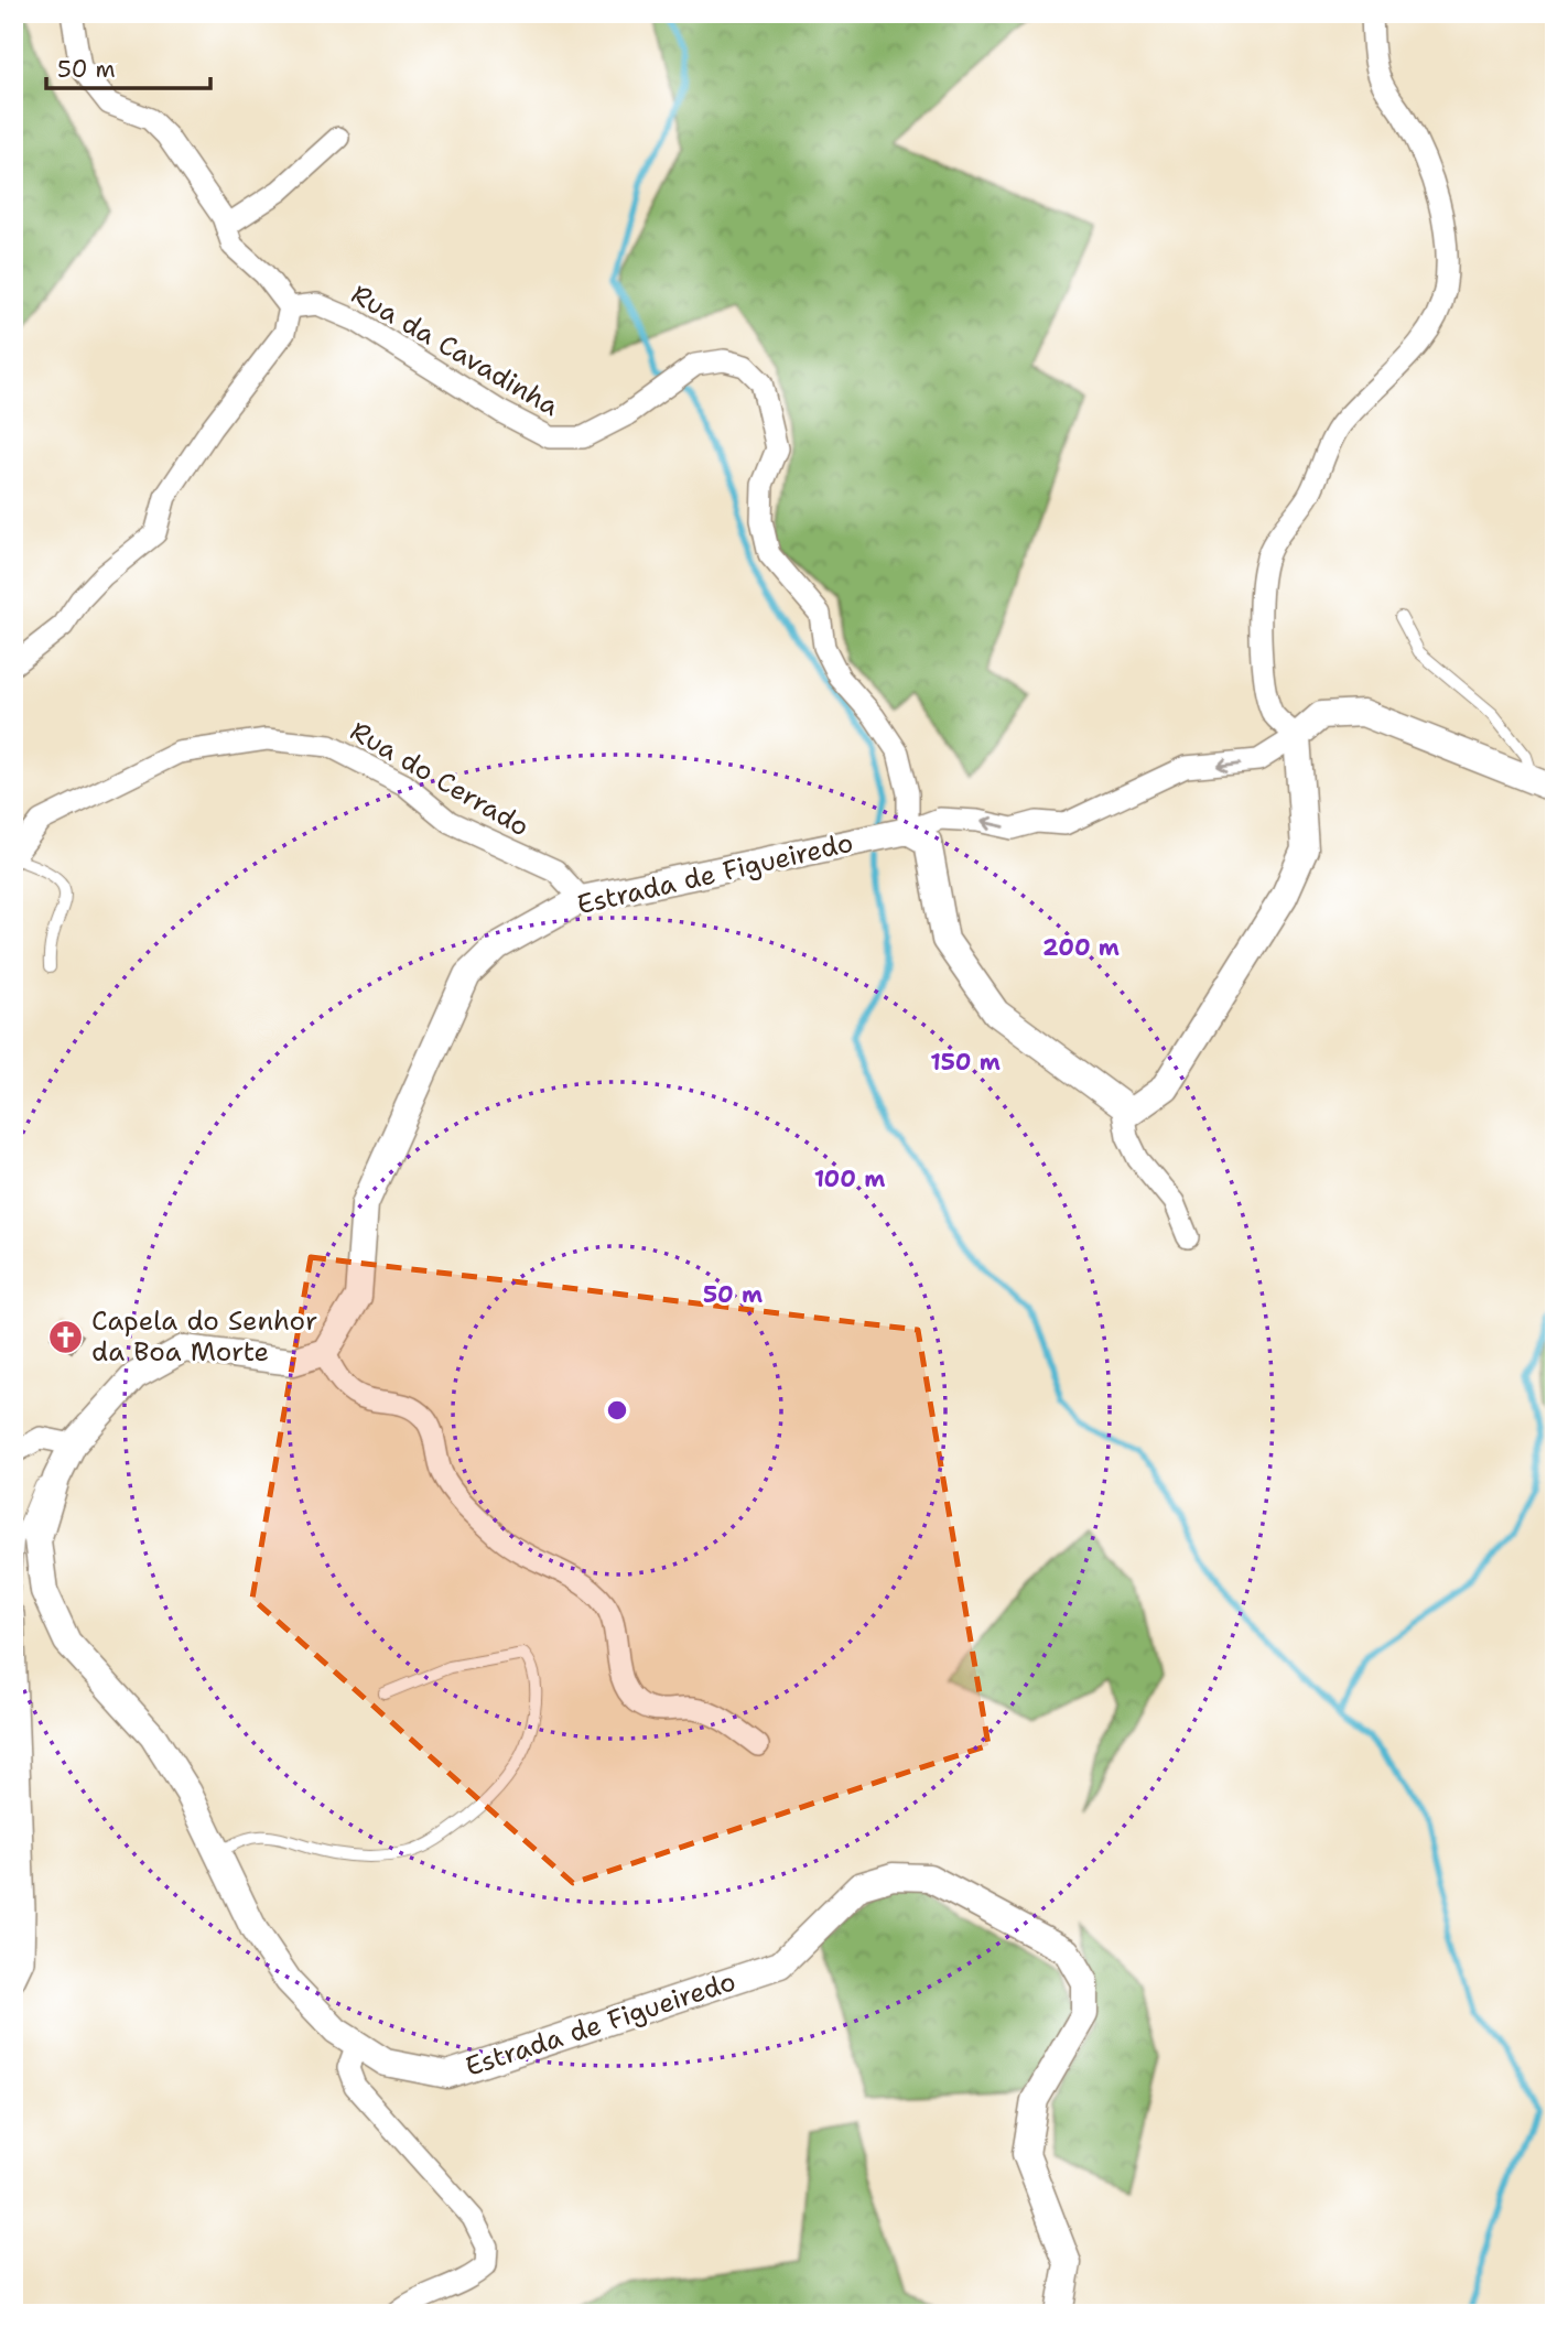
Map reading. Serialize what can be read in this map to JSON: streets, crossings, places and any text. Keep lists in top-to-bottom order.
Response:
{
  "streets": {
    "street": ["Rua da Cavadinha", "Rua do Cerrado", "Estrada de Figueiredo"]
  },
  "crossings": [
    ["Rua da Cavadinha", "Estrada de Figueiredo"],
    ["Rua do Cerrado", "Estrada de Figueiredo"]
  ],
  "places": {
    "church": ["Capela do Senhor da Boa Morte"]
  },
  "scale_bar": "50 m",
  "rings": [
    "200 m",
    "150 m",
    "100 m",
    "50 m"
  ]
}
